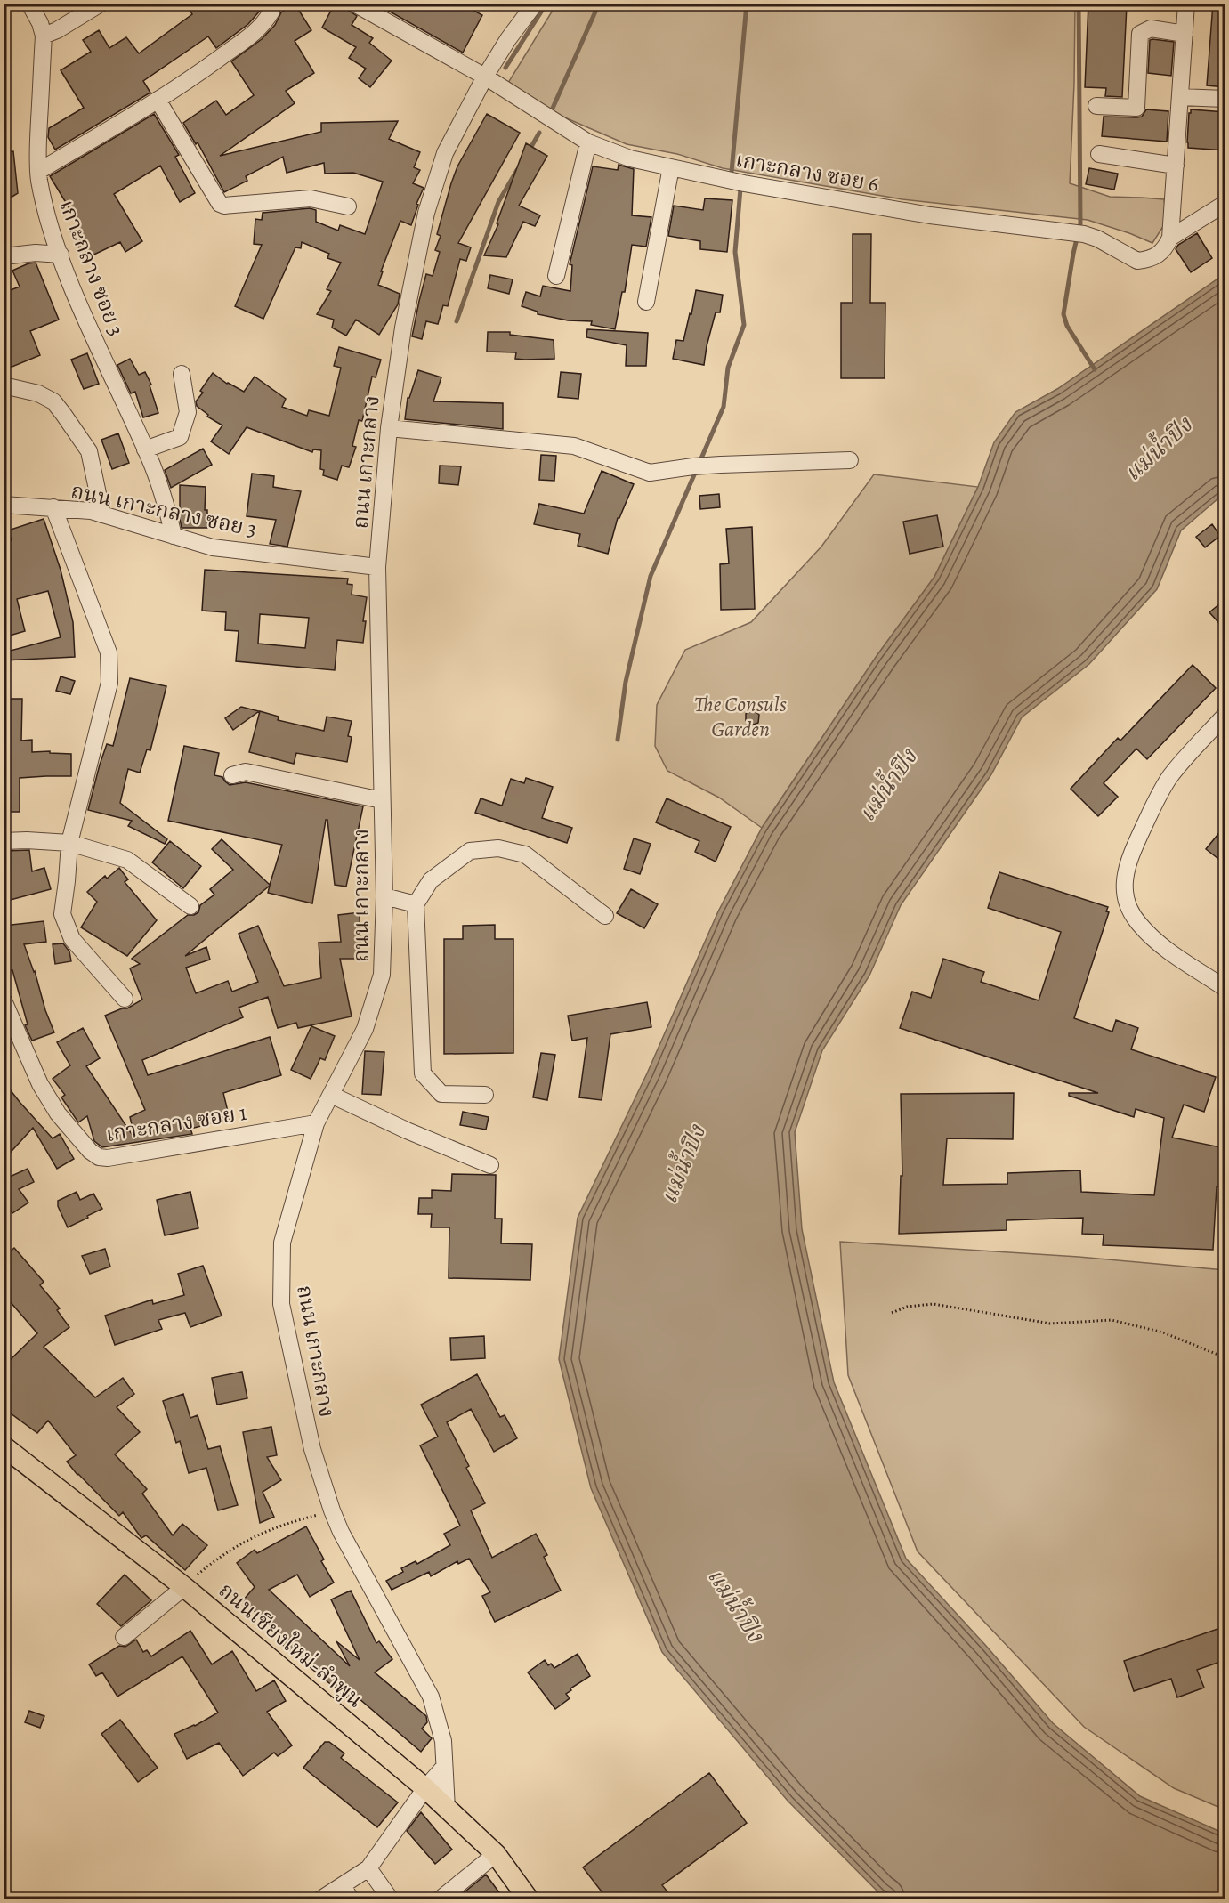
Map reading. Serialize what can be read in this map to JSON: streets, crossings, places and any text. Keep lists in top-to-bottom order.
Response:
{
  "streets": {
    "main road": ["ถนนเชียงใหม่-ลำพูน"],
    "street": [
      "เกาะกลาง ซอย 6",
      "เกาะกลาง ซอย 3",
      "ถนน เกาะกลาง",
      "ถนน เกาะกลาง ซอย 3",
      "เกาะกลาง ซอย 1"
    ]
  },
  "crossings": [
    ["เกาะกลาง ซอย 6", "ถนน เกาะกลาง"],
    ["เกาะกลาง ซอย 3", "ถนน เกาะกลาง ซอย 3"],
    ["ถนน เกาะกลาง", "ถนน เกาะกลาง ซอย 3"],
    ["ถนน เกาะกลาง", "เกาะกลาง ซอย 1"],
    ["ถนน เกาะกลาง", "ถนนเชียงใหม่-ลำพูน"]
  ],
  "water": ["แม่น้ำปิง"],
  "parks": ["The Consuls Garden"]
}
